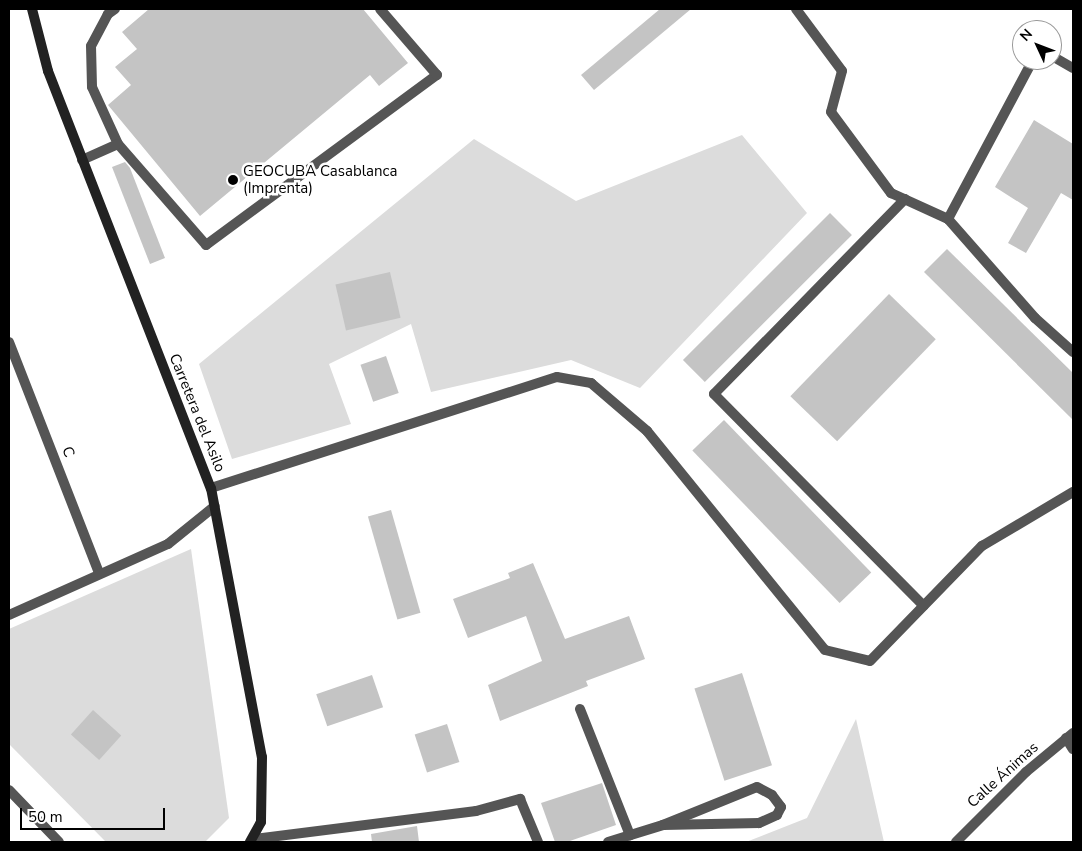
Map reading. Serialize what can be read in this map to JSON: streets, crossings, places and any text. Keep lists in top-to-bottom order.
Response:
{
  "streets": {
    "street": ["Carretera del Asilo", "C", "Calle Ánimas"]
  },
  "places": ["GEOCUBA Casablanca (Imprenta)"],
  "scale_bar": "50 m",
  "north": "top left"
}
